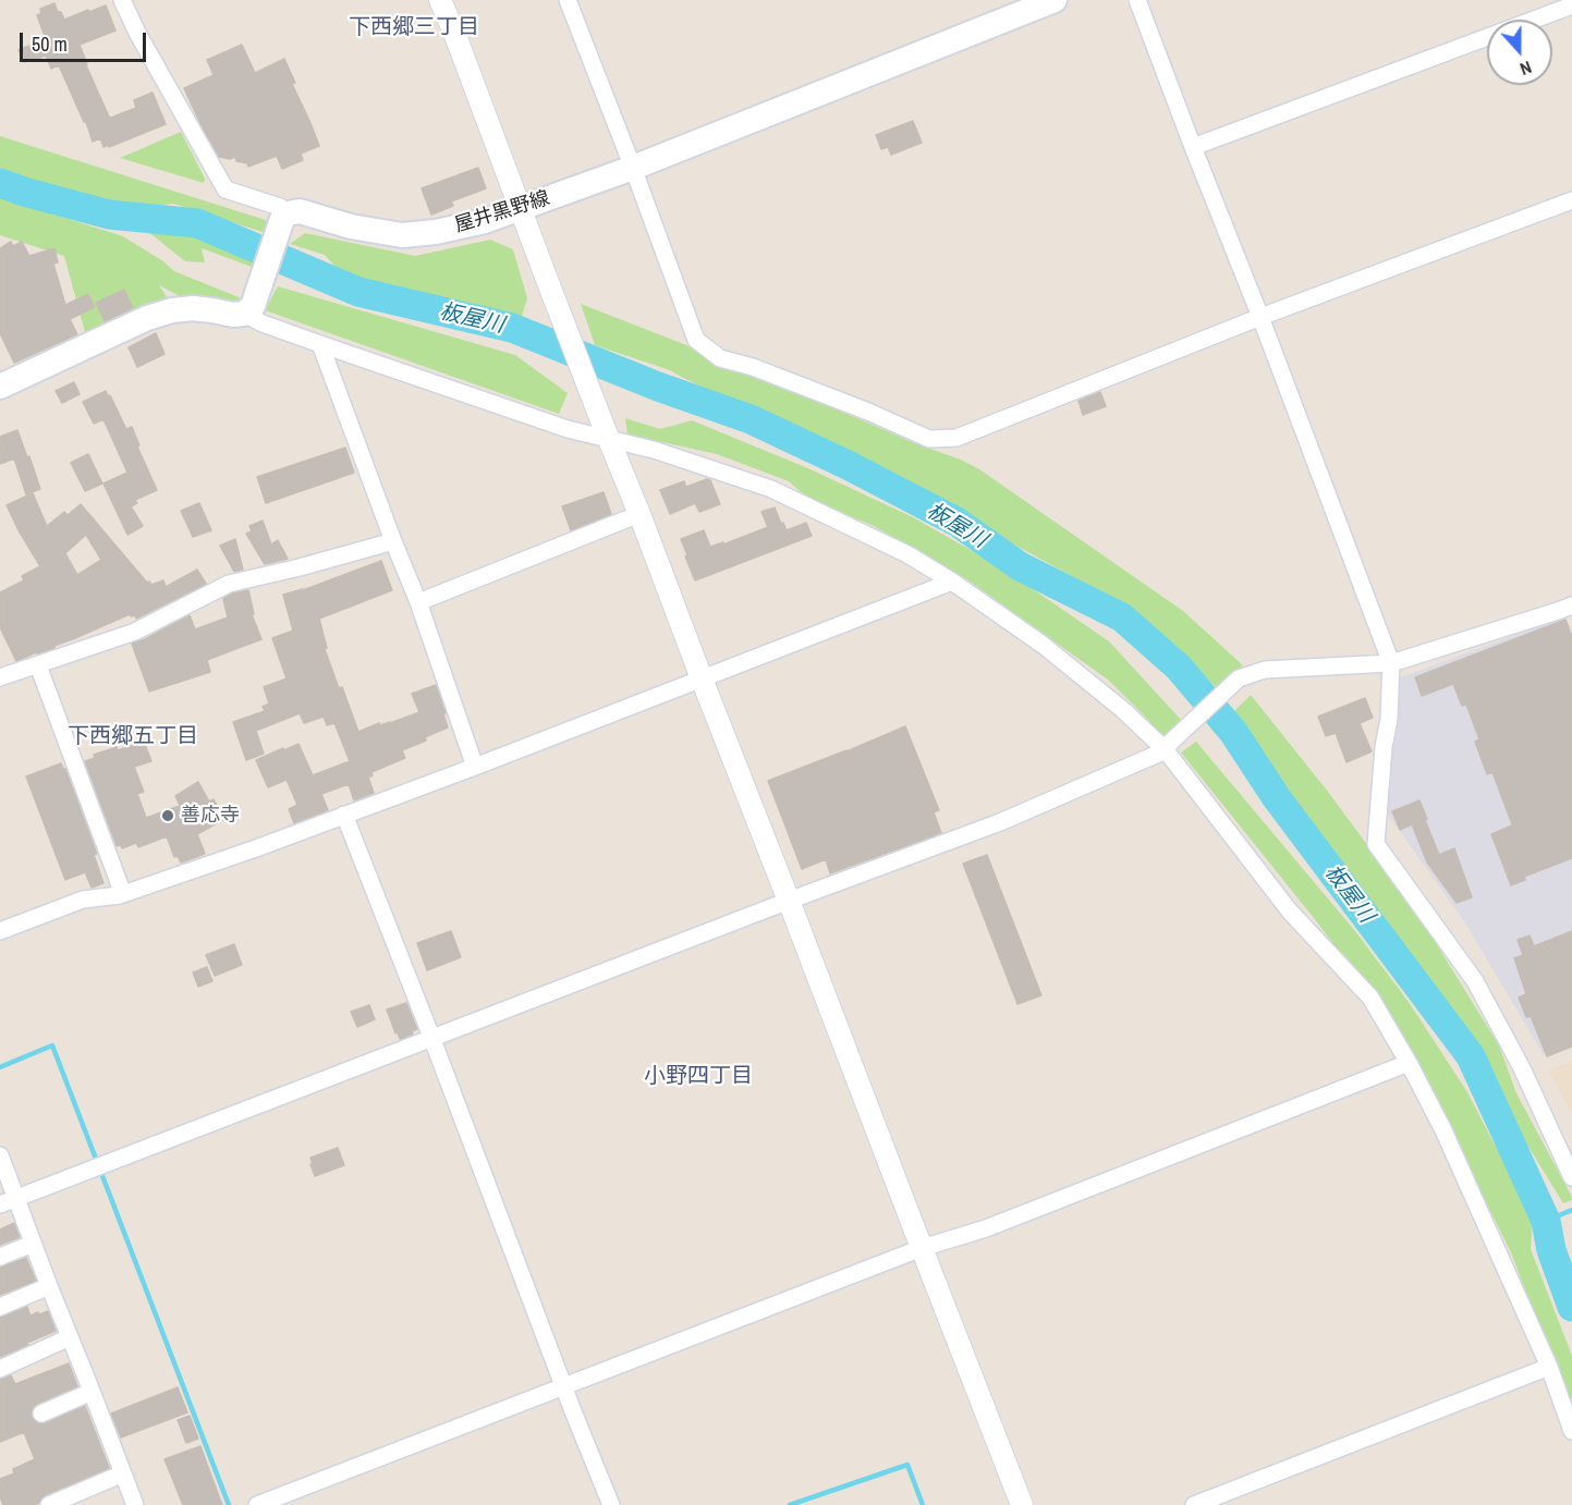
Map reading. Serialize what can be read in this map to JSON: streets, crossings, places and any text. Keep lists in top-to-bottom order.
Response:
{
  "streets": {
    "main road": ["屋井黒野線"]
  },
  "districts": ["下西郷三丁目", "下西郷五丁目", "小野四丁目"],
  "water": ["板屋川"],
  "places": ["善応寺"],
  "scale_bar": "50 m",
  "north": "bottom"
}
